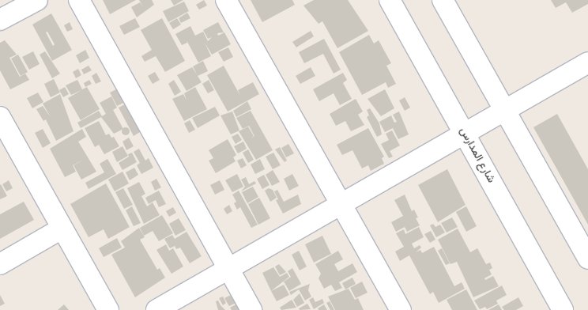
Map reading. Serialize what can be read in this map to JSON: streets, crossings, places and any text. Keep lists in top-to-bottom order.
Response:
{
  "streets": {
    "street": ["شارع المدارس"]
  }
}
